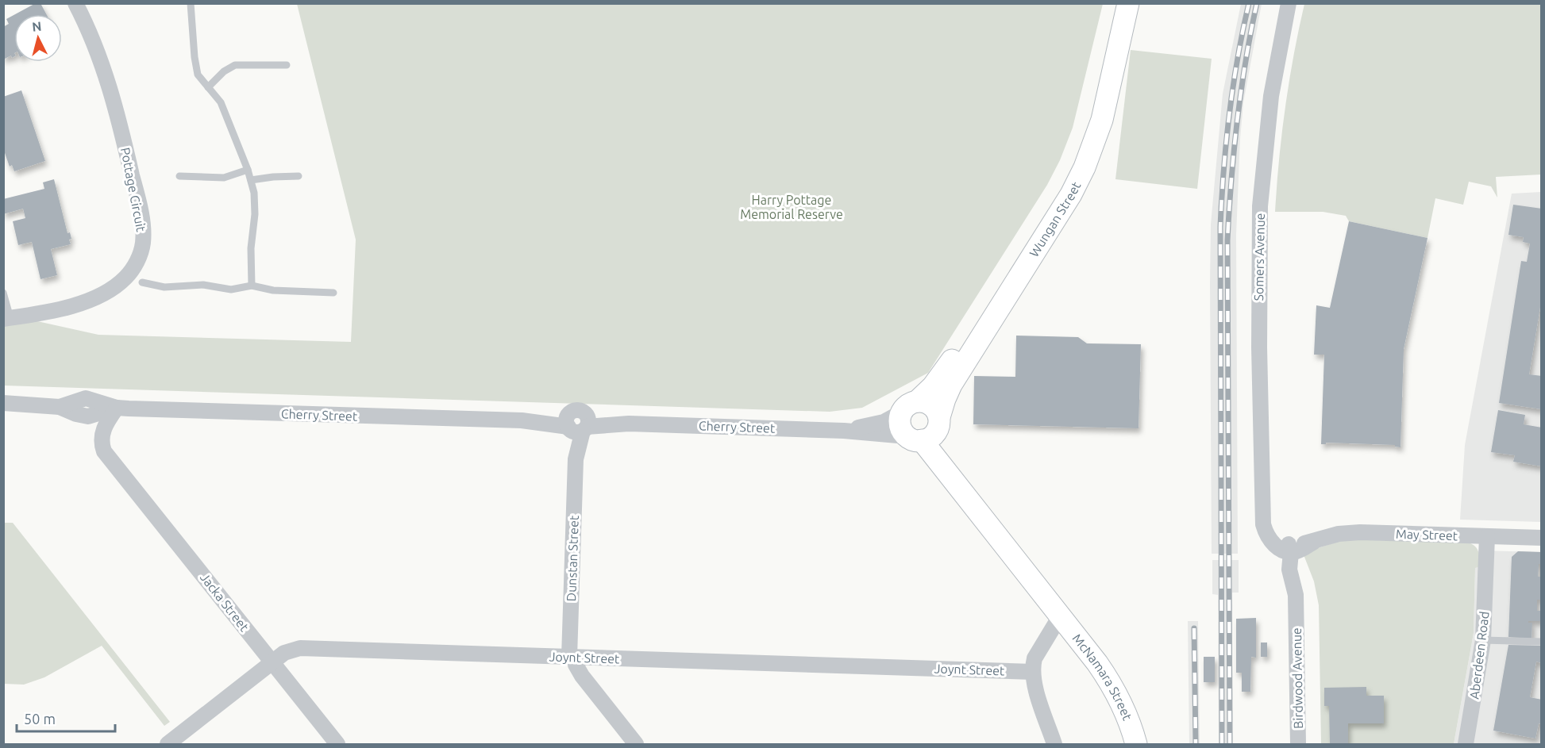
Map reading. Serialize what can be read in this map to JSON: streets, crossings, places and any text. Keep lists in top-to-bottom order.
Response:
{
  "streets": {
    "street": [
      "Pottage Circuit",
      "Wungan Street",
      "Somers Avenue",
      "Cherry Street",
      "May Street",
      "Dunstan Street",
      "Jacka Street",
      "Aberdeen Road",
      "Joynt Street",
      "McNamara Street",
      "Birdwood Avenue"
    ]
  },
  "crossings": [
    ["Wungan Street", "Cherry Street"],
    ["Wungan Street", "McNamara Street"],
    ["Somers Avenue", "May Street"],
    ["Somers Avenue", "Birdwood Avenue"],
    ["Cherry Street", "Dunstan Street"],
    ["Cherry Street", "Jacka Street"],
    ["Cherry Street", "McNamara Street"],
    ["May Street", "Aberdeen Road"],
    ["May Street", "Birdwood Avenue"],
    ["Dunstan Street", "Joynt Street"],
    ["Jacka Street", "Joynt Street"]
  ],
  "parks": ["Harry Pottage Memorial Reserve"],
  "scale_bar": "50 m",
  "north": "top"
}
